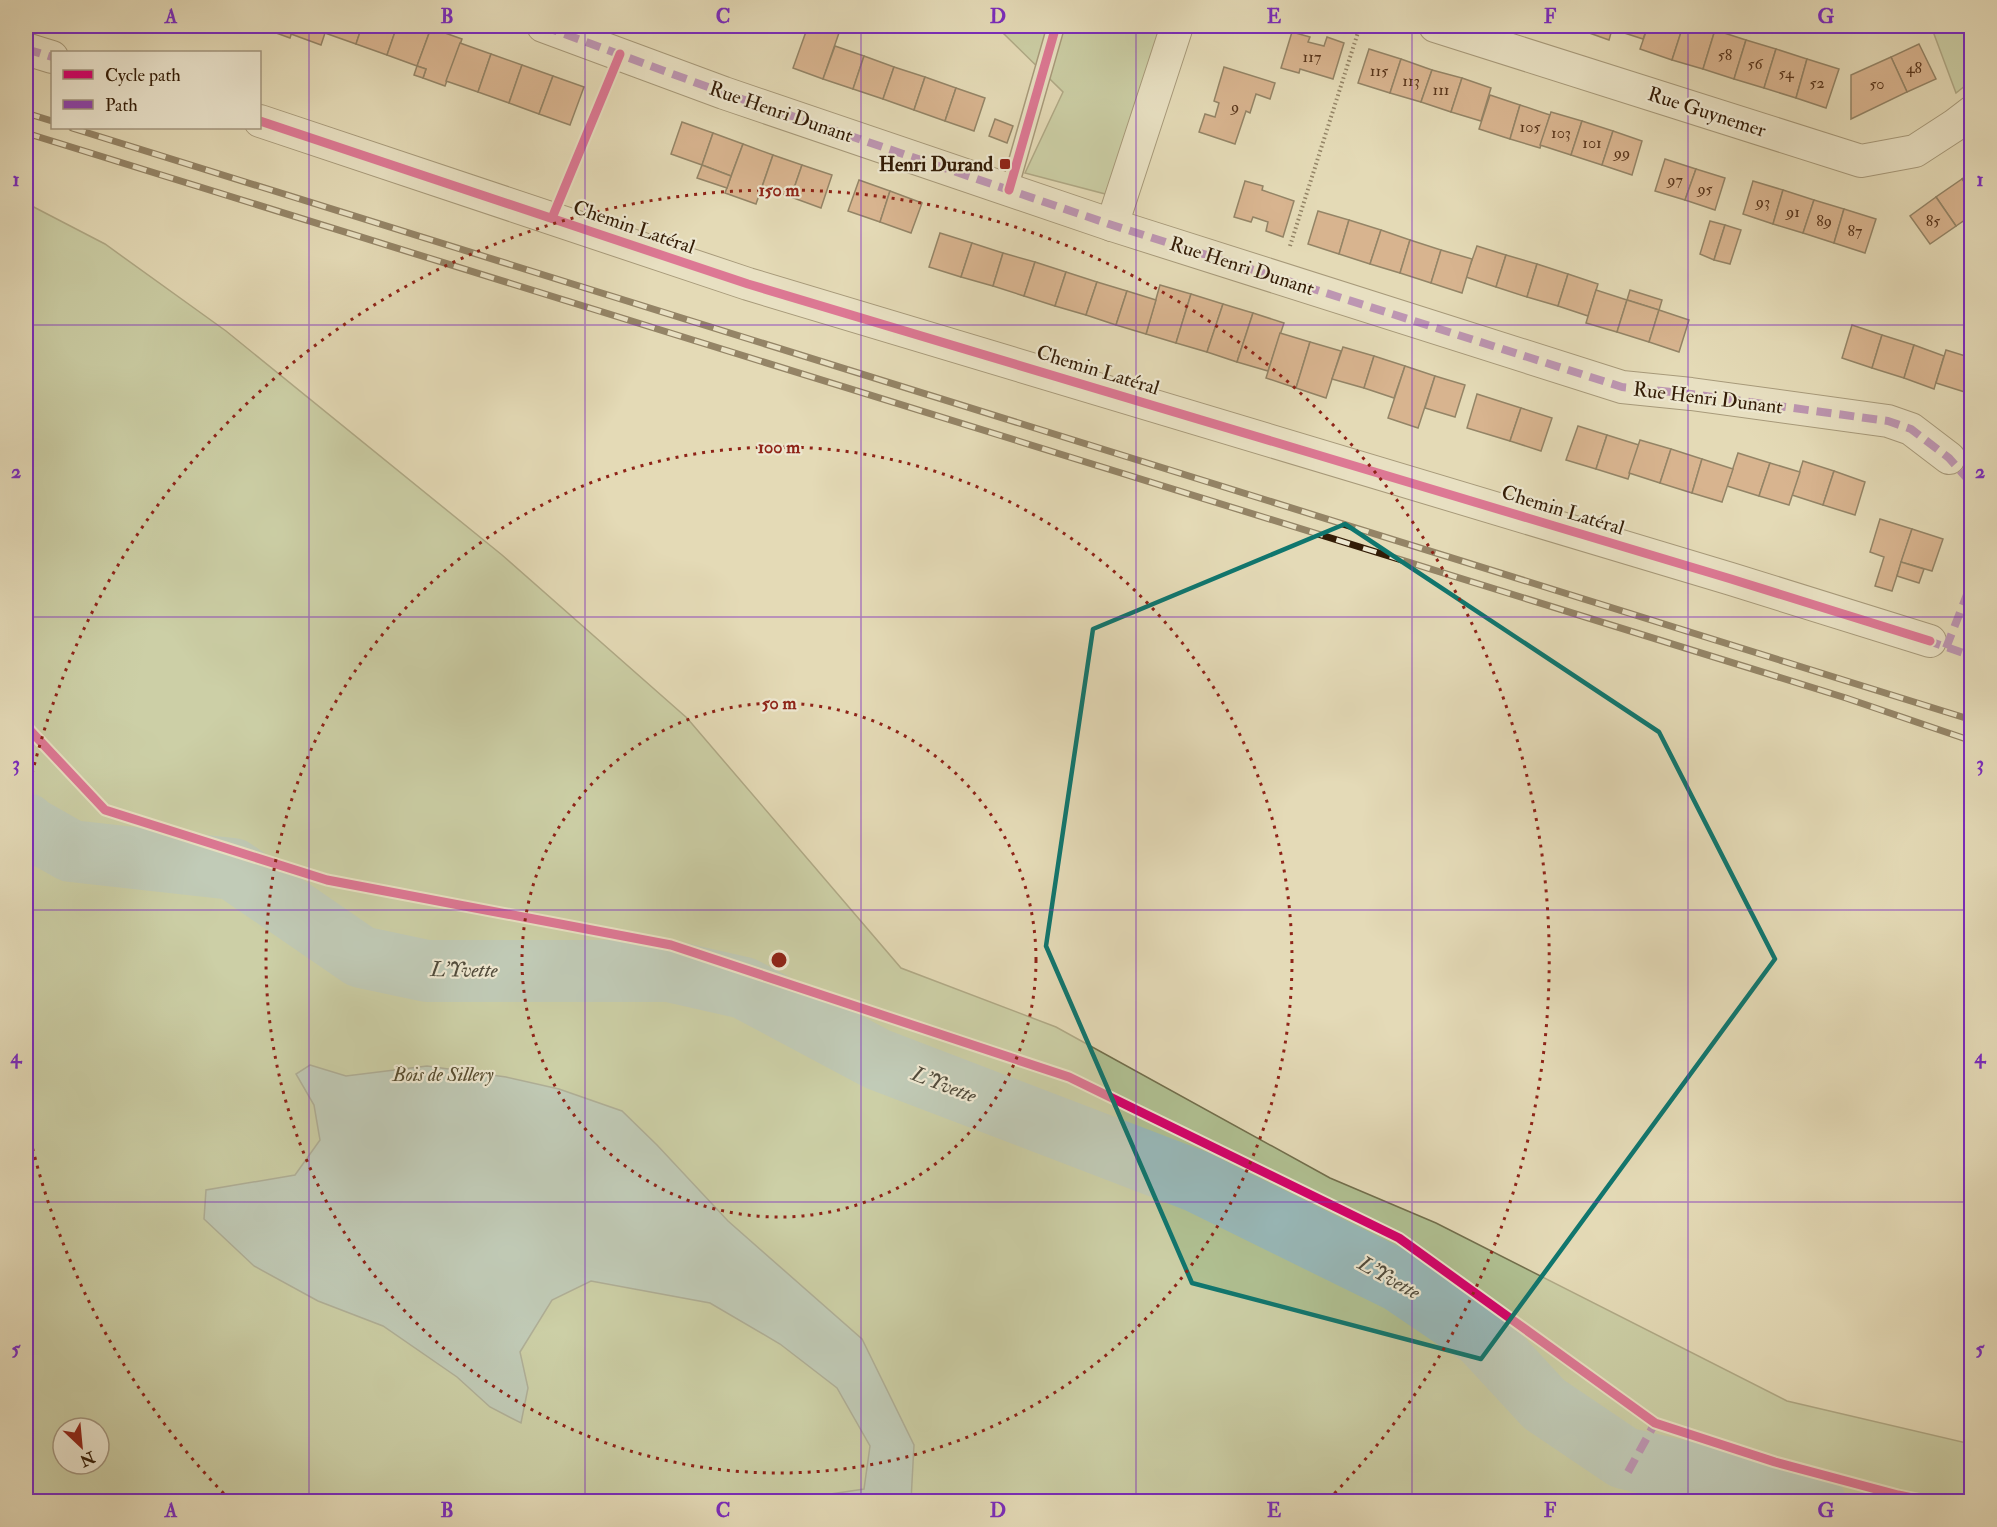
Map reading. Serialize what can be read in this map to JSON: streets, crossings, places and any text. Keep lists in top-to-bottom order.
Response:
{
  "streets": {
    "street": ["Rue Henri Dunant", "Rue Guynemer", "Chemin Latéral"]
  },
  "water": ["L'Yvette"],
  "parks": ["Bois de Sillery"],
  "places": {
    "transit": ["Henri Durand"]
  },
  "house_numbers": [
    "58",
    "117",
    "56",
    "48",
    "115",
    "54",
    "113",
    "52",
    "50",
    "111",
    "9",
    "105",
    "103",
    "101",
    "99",
    "97",
    "95",
    "93",
    "91",
    "89",
    "85",
    "87"
  ],
  "legend": ["Cycle path", "Path"],
  "north": "bottom right",
  "grid": {
    "columns": [
      "A",
      "B",
      "C",
      "D",
      "E",
      "F",
      "G"
    ],
    "rows": [
      "1",
      "2",
      "3",
      "4",
      "5"
    ]
  },
  "rings": ["150 m", "100 m", "50 m"]
}
